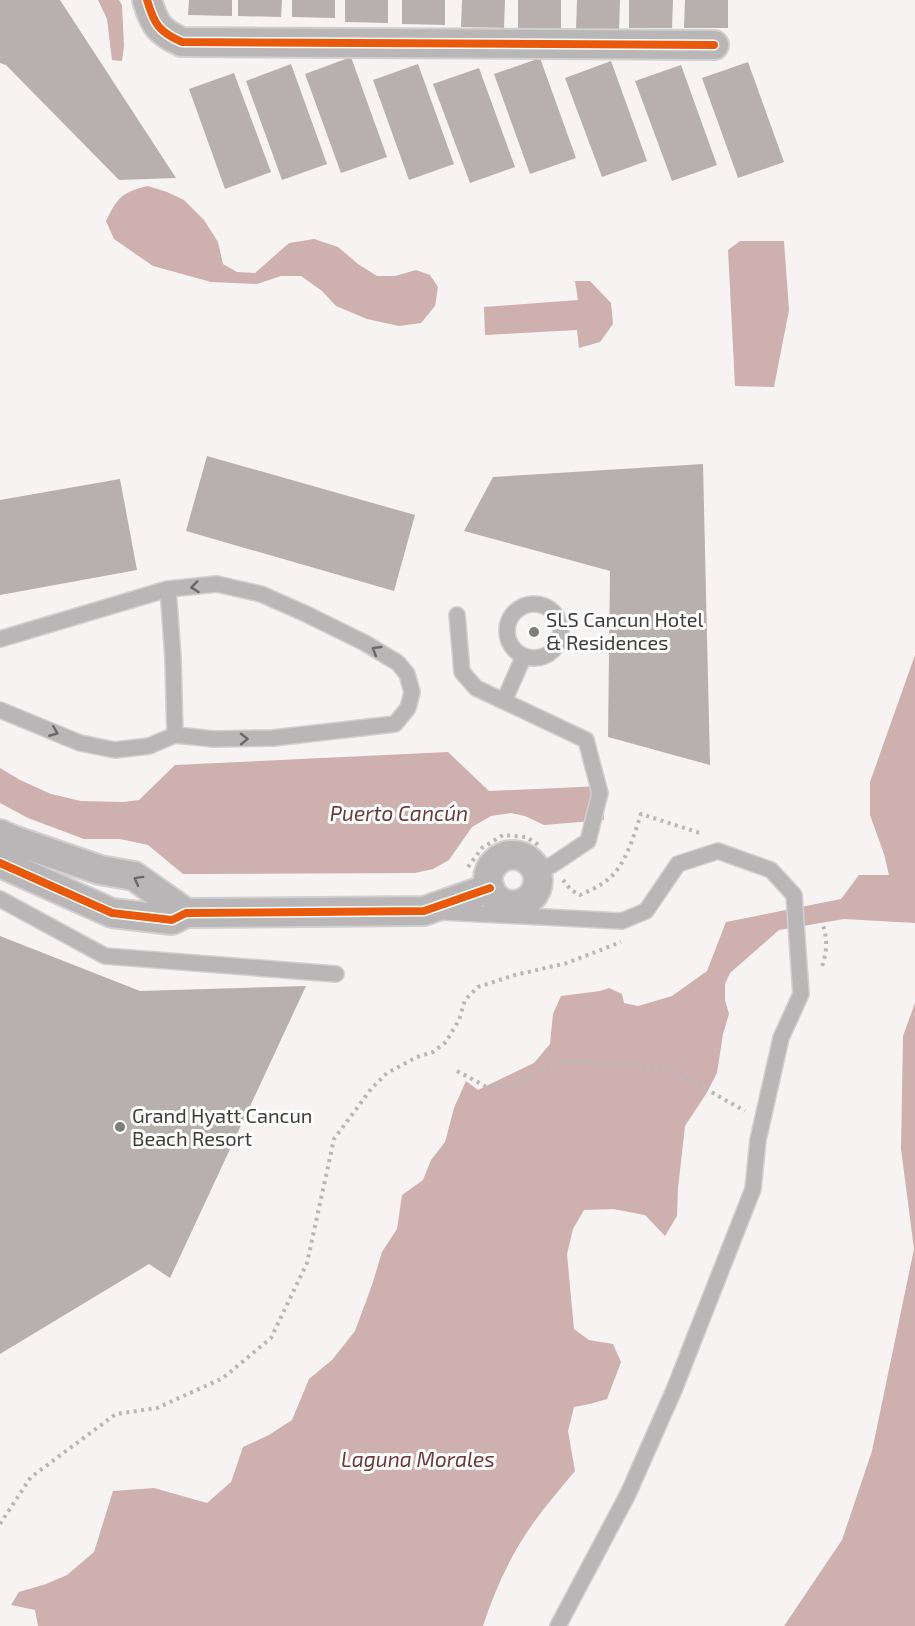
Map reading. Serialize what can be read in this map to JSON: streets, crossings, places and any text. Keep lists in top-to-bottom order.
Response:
{
  "water": ["Puerto Cancún", "Laguna Morales"],
  "places": ["SLS Cancun Hotel & Residences", "Grand Hyatt Cancun Beach Resort"]
}
